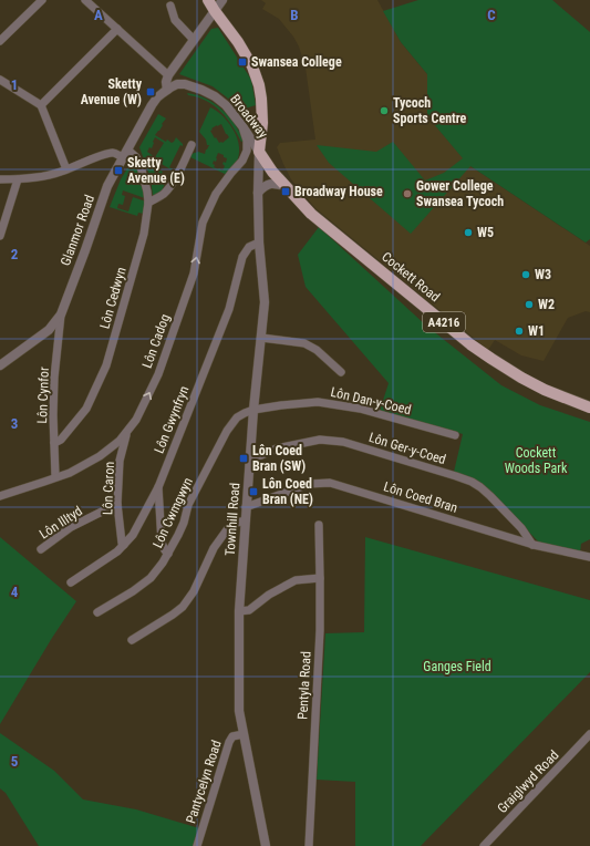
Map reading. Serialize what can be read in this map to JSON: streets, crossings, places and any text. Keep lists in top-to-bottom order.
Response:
{
  "streets": {
    "main road": ["Cockett Road", "A4216"],
    "street": [
      "Broadway",
      "Glanmor Road",
      "Lôn Cedwyn",
      "Lôn Cadog",
      "Lôn Cynfor",
      "Lôn Dan-y-Coed",
      "Lôn Gwynfryn",
      "Lôn Ger-y-Coed",
      "Lôn Caron",
      "Lôn Coed Bran",
      "Lôn Cwmgwyn",
      "Townhill Road",
      "Lôn Illtyd",
      "Pentyla Road",
      "Pantycelyn Road",
      "Graiglwyd Road"
    ]
  },
  "crossings": [
    ["Broadway", "Glanmor Road"],
    ["Broadway", "Cockett Road"],
    ["Broadway", "Lôn Cadog"],
    ["Broadway", "Townhill Road"],
    ["Glanmor Road", "Lôn Cedwyn"],
    ["Glanmor Road", "Lôn Cynfor"],
    ["Cockett Road", "Townhill Road"],
    ["Lôn Cedwyn", "Lôn Cynfor"],
    ["Lôn Cadog", "Lôn Cynfor"],
    ["Lôn Cadog", "Lôn Caron"],
    ["Lôn Dan-y-Coed", "Lôn Cwmgwyn"],
    ["Lôn Dan-y-Coed", "Townhill Road"],
    ["Lôn Gwynfryn", "Lôn Caron"],
    ["Lôn Gwynfryn", "Townhill Road"],
    ["Lôn Ger-y-Coed", "Lôn Coed Bran"],
    ["Lôn Ger-y-Coed", "Townhill Road"],
    ["Lôn Caron", "Lôn Illtyd"],
    ["Lôn Coed Bran", "Townhill Road"],
    ["Lôn Cwmgwyn", "Townhill Road"],
    ["Townhill Road", "Pantycelyn Road"]
  ],
  "one_way": ["Lôn Cadog"],
  "parks": ["Cockett Woods Park", "Ganges Field"],
  "places": {
    "transit": [
      "Swansea College",
      "Sketty Avenue (W)",
      "Sketty Avenue (E)",
      "Broadway House",
      "Lôn Coed Bran (SW)",
      "Lôn Coed Bran (NE)"
    ],
    "other": [
      "Tycoch Sports Centre",
      "Gower College Swansea Tycoch",
      "W5",
      "W3",
      "W2",
      "W1"
    ]
  },
  "grid": {
    "columns": ["A", "B", "C"],
    "rows": [
      "1",
      "2",
      "3",
      "4",
      "5"
    ]
  }
}
